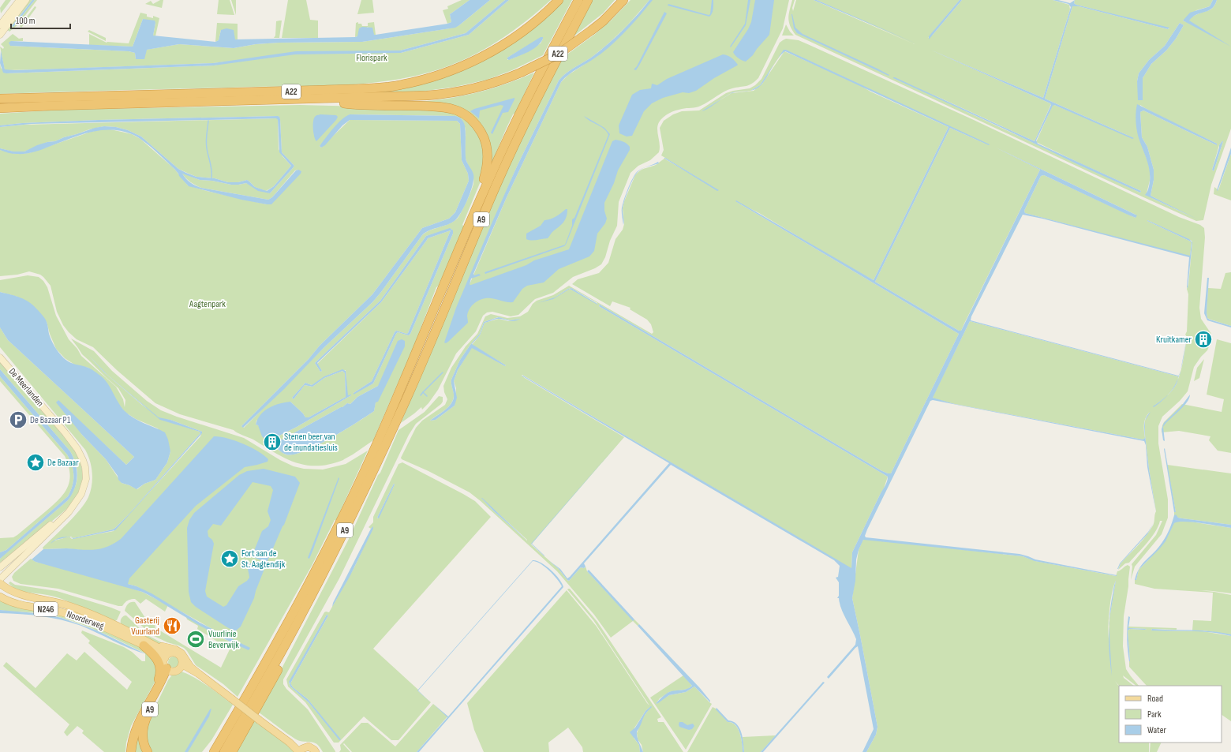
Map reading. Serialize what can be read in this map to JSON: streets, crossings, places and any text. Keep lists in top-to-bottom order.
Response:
{
  "streets": {
    "highway": ["A22", "A9"],
    "main road": ["De Meerlanden", "N246", "Noorderweg"]
  },
  "crossings": [
    ["A22", "A9"],
    ["A9", "N246"],
    ["A9", "Noorderweg"],
    ["N246", "Noorderweg"]
  ],
  "parks": ["Florispark", "Aagtenpark"],
  "places": {
    "building": ["Kruitkamer", "Stenen beer van de inundatiesluis"],
    "parking": ["De Bazaar P1"],
    "place": ["De Bazaar", "Fort aan de St. Aagtendijk"],
    "restaurant": ["Gasterij Vuurland"],
    "sports": ["Vuurlinie Beverwijk"]
  },
  "legend": ["Road", "Park", "Water"],
  "scale_bar": "100 m"
}
